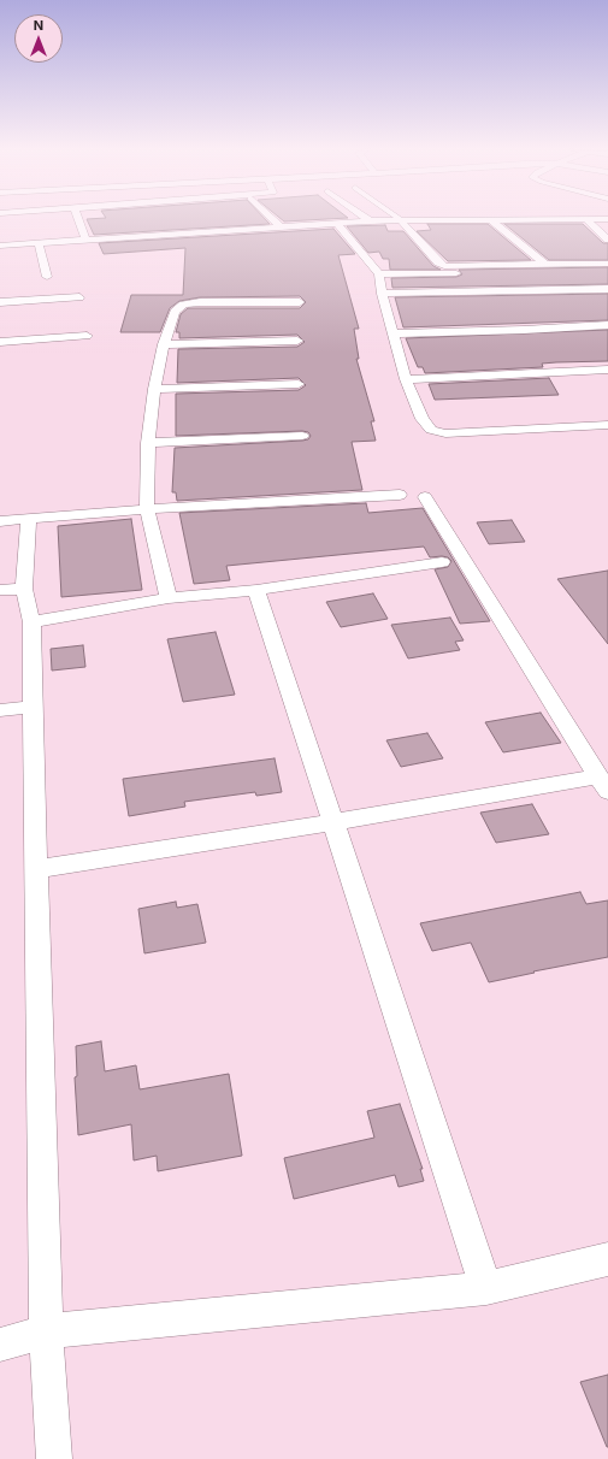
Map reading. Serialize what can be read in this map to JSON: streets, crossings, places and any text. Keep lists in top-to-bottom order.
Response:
{
  "north": "top"
}
